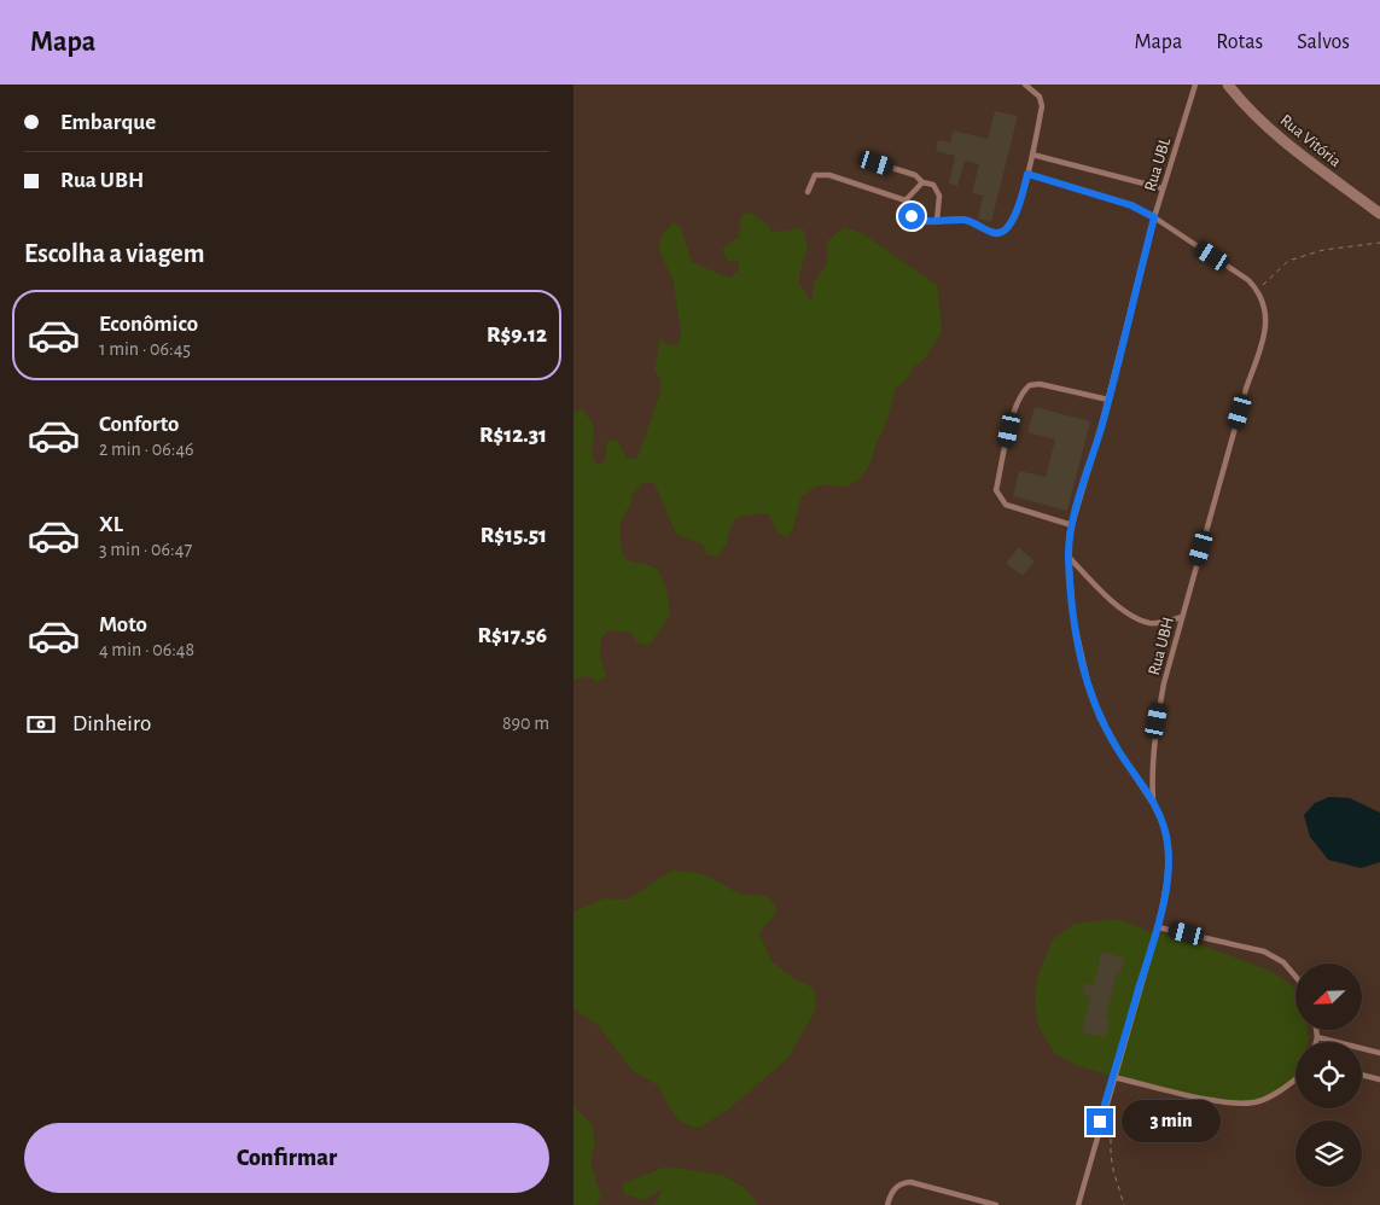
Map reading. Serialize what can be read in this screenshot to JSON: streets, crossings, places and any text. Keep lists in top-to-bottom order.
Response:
{
  "streets": {
    "street": ["Rua Vitória"],
    "lane": ["Rua UBL", "Rua UBH"]
  },
  "crossings": [
    ["Rua UBL", "Rua UBH"]
  ],
  "north": "bottom left",
  "page": {
    "header": "Mapa",
    "nav": ["Mapa", "Rotas", "Salvos"],
    "banner": ["Embarque", "Rua UBH"],
    "heading": "Escolha a viagem",
    "list": [
      {
        "name": "Econômico",
        "note": "1 min · 06:45",
        "value": "R$9.12"
      },
      {
        "name": "Conforto",
        "note": "2 min · 06:46",
        "value": "R$12.31"
      },
      {
        "name": "XL",
        "note": "3 min · 06:47",
        "value": "R$15.51"
      },
      {
        "name": "Moto",
        "note": "4 min · 06:48",
        "value": "R$17.56"
      }
    ],
    "pay": ["Dinheiro", "890 m"],
    "bubble": "3 min",
    "buttons": "Confirmar"
  }
}
